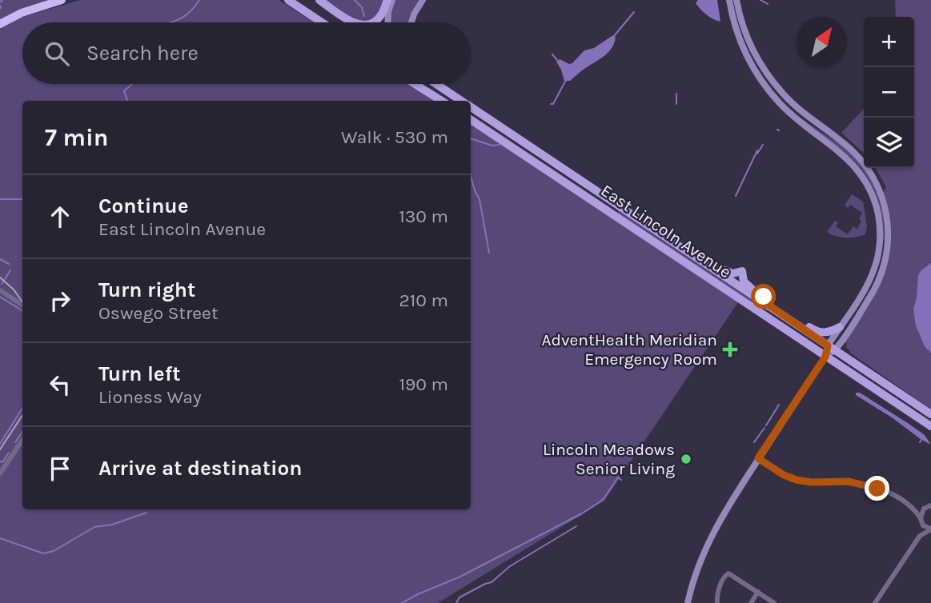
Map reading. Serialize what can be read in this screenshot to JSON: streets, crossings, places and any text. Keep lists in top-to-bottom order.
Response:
{
  "streets": {
    "main road": ["East Lincoln Avenue"]
  },
  "places": {
    "health": ["AdventHealth Meridian Emergency Room"],
    "other": ["Lincoln Meadows Senior Living"]
  },
  "north": "top right",
  "page": {
    "map_buttons": ["+", "−"],
    "search": "Search here",
    "heading": ["7 min", "Walk · 530 m"],
    "list": [
      ["Continue", "East Lincoln Avenue", "130 m"],
      ["Turn right", "Oswego Street", "210 m"],
      ["Turn left", "Lioness Way", "190 m"],
      "Arrive at destination"
    ]
  }
}
